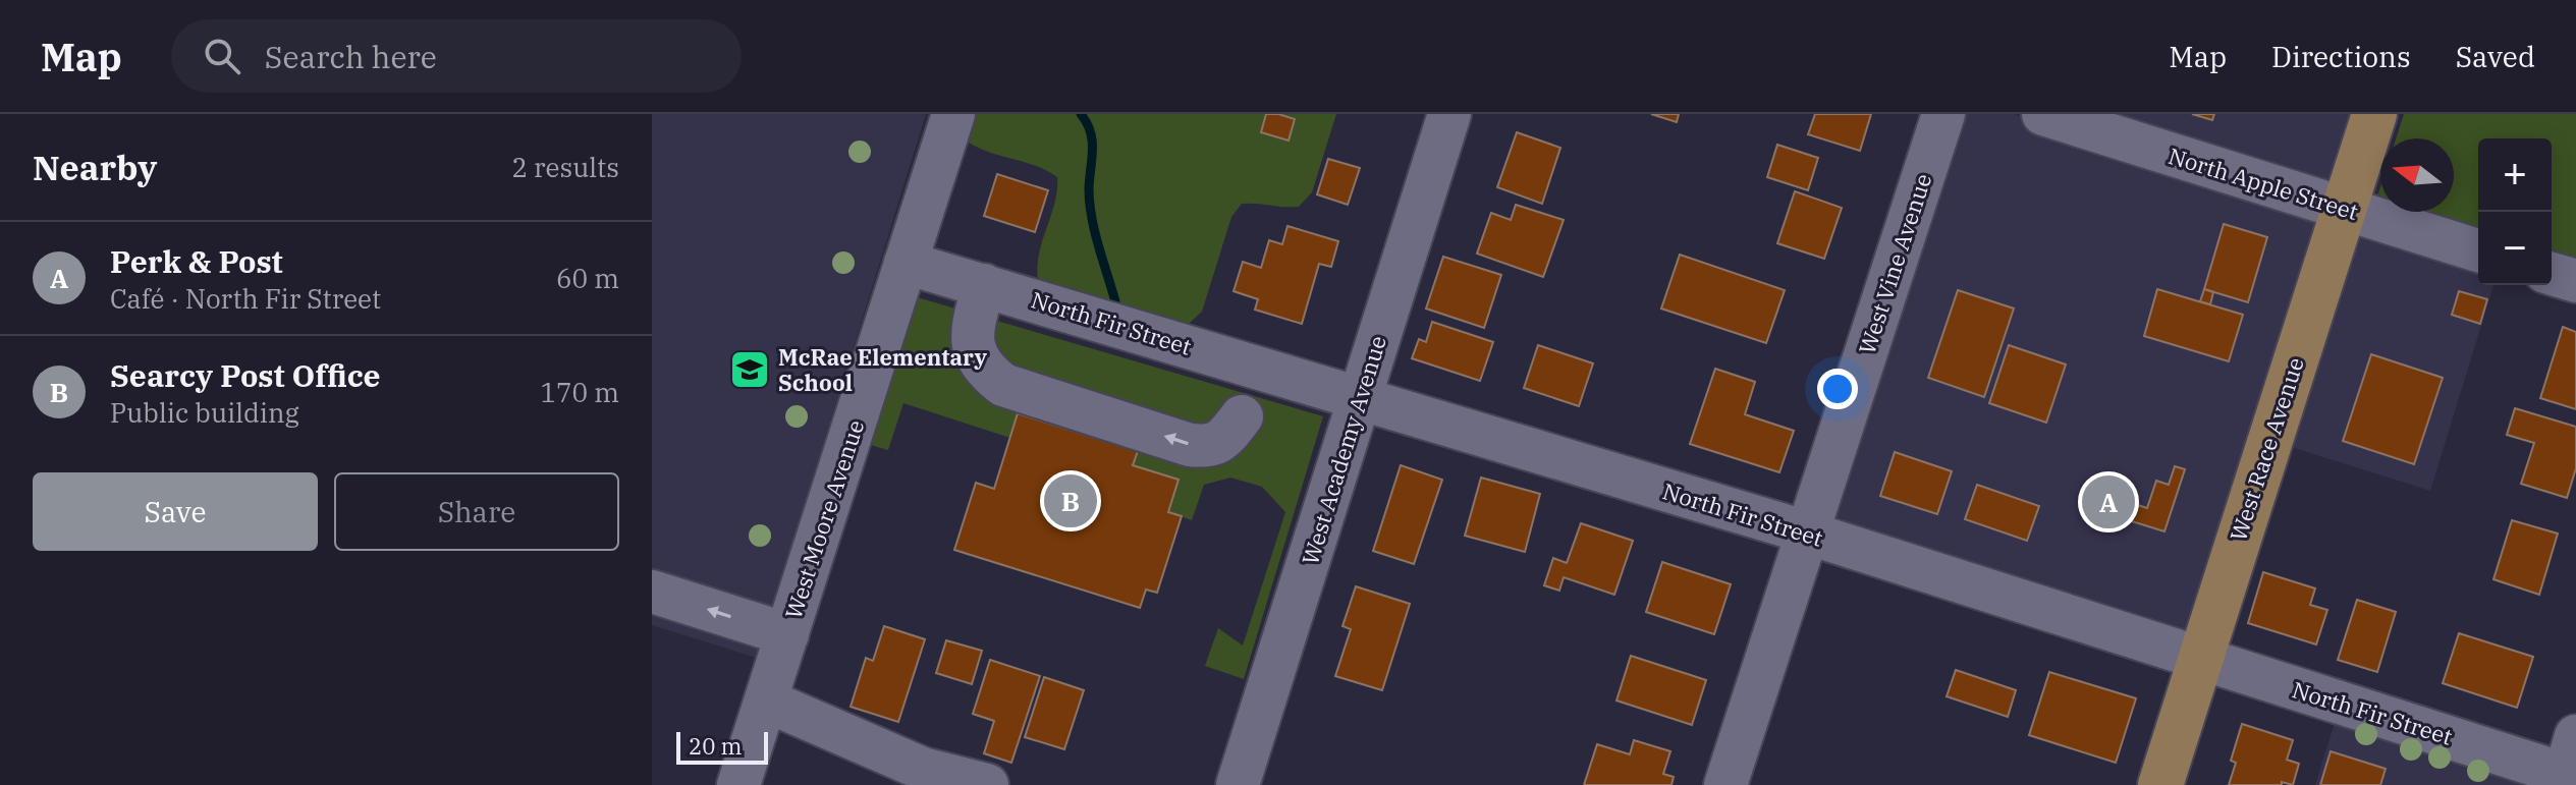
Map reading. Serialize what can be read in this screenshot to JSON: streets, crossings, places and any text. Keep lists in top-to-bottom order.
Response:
{
  "streets": {
    "main road": ["West Race Avenue"],
    "street": [
      "North Apple Street",
      "West Vine Avenue",
      "North Fir Street",
      "West Academy Avenue",
      "West Moore Avenue"
    ]
  },
  "crossings": [
    ["North Apple Street", "West Race Avenue"],
    ["West Vine Avenue", "North Fir Street"],
    ["North Fir Street", "West Race Avenue"],
    ["North Fir Street", "West Academy Avenue"],
    ["North Fir Street", "West Moore Avenue"]
  ],
  "places": {
    "school or university": ["McRae Elementary School"]
  },
  "scale_bar": "20 m",
  "north": "left",
  "page": {
    "header": "Map",
    "search": "Search here",
    "nav": ["Map", "Directions", "Saved"],
    "heading": ["Nearby", "2 results"],
    "map_buttons": ["+", "−"],
    "list": [
      {
        "mark": "A",
        "name": "Perk & Post",
        "note": "Café · North Fir Street",
        "value": "60 m"
      },
      {
        "mark": "B",
        "name": "Searcy Post Office",
        "note": "Public building",
        "value": "170 m"
      }
    ],
    "buttons": ["Save", "Share"],
    "pins": ["B", "A"],
    "scale": "20 m"
  }
}
